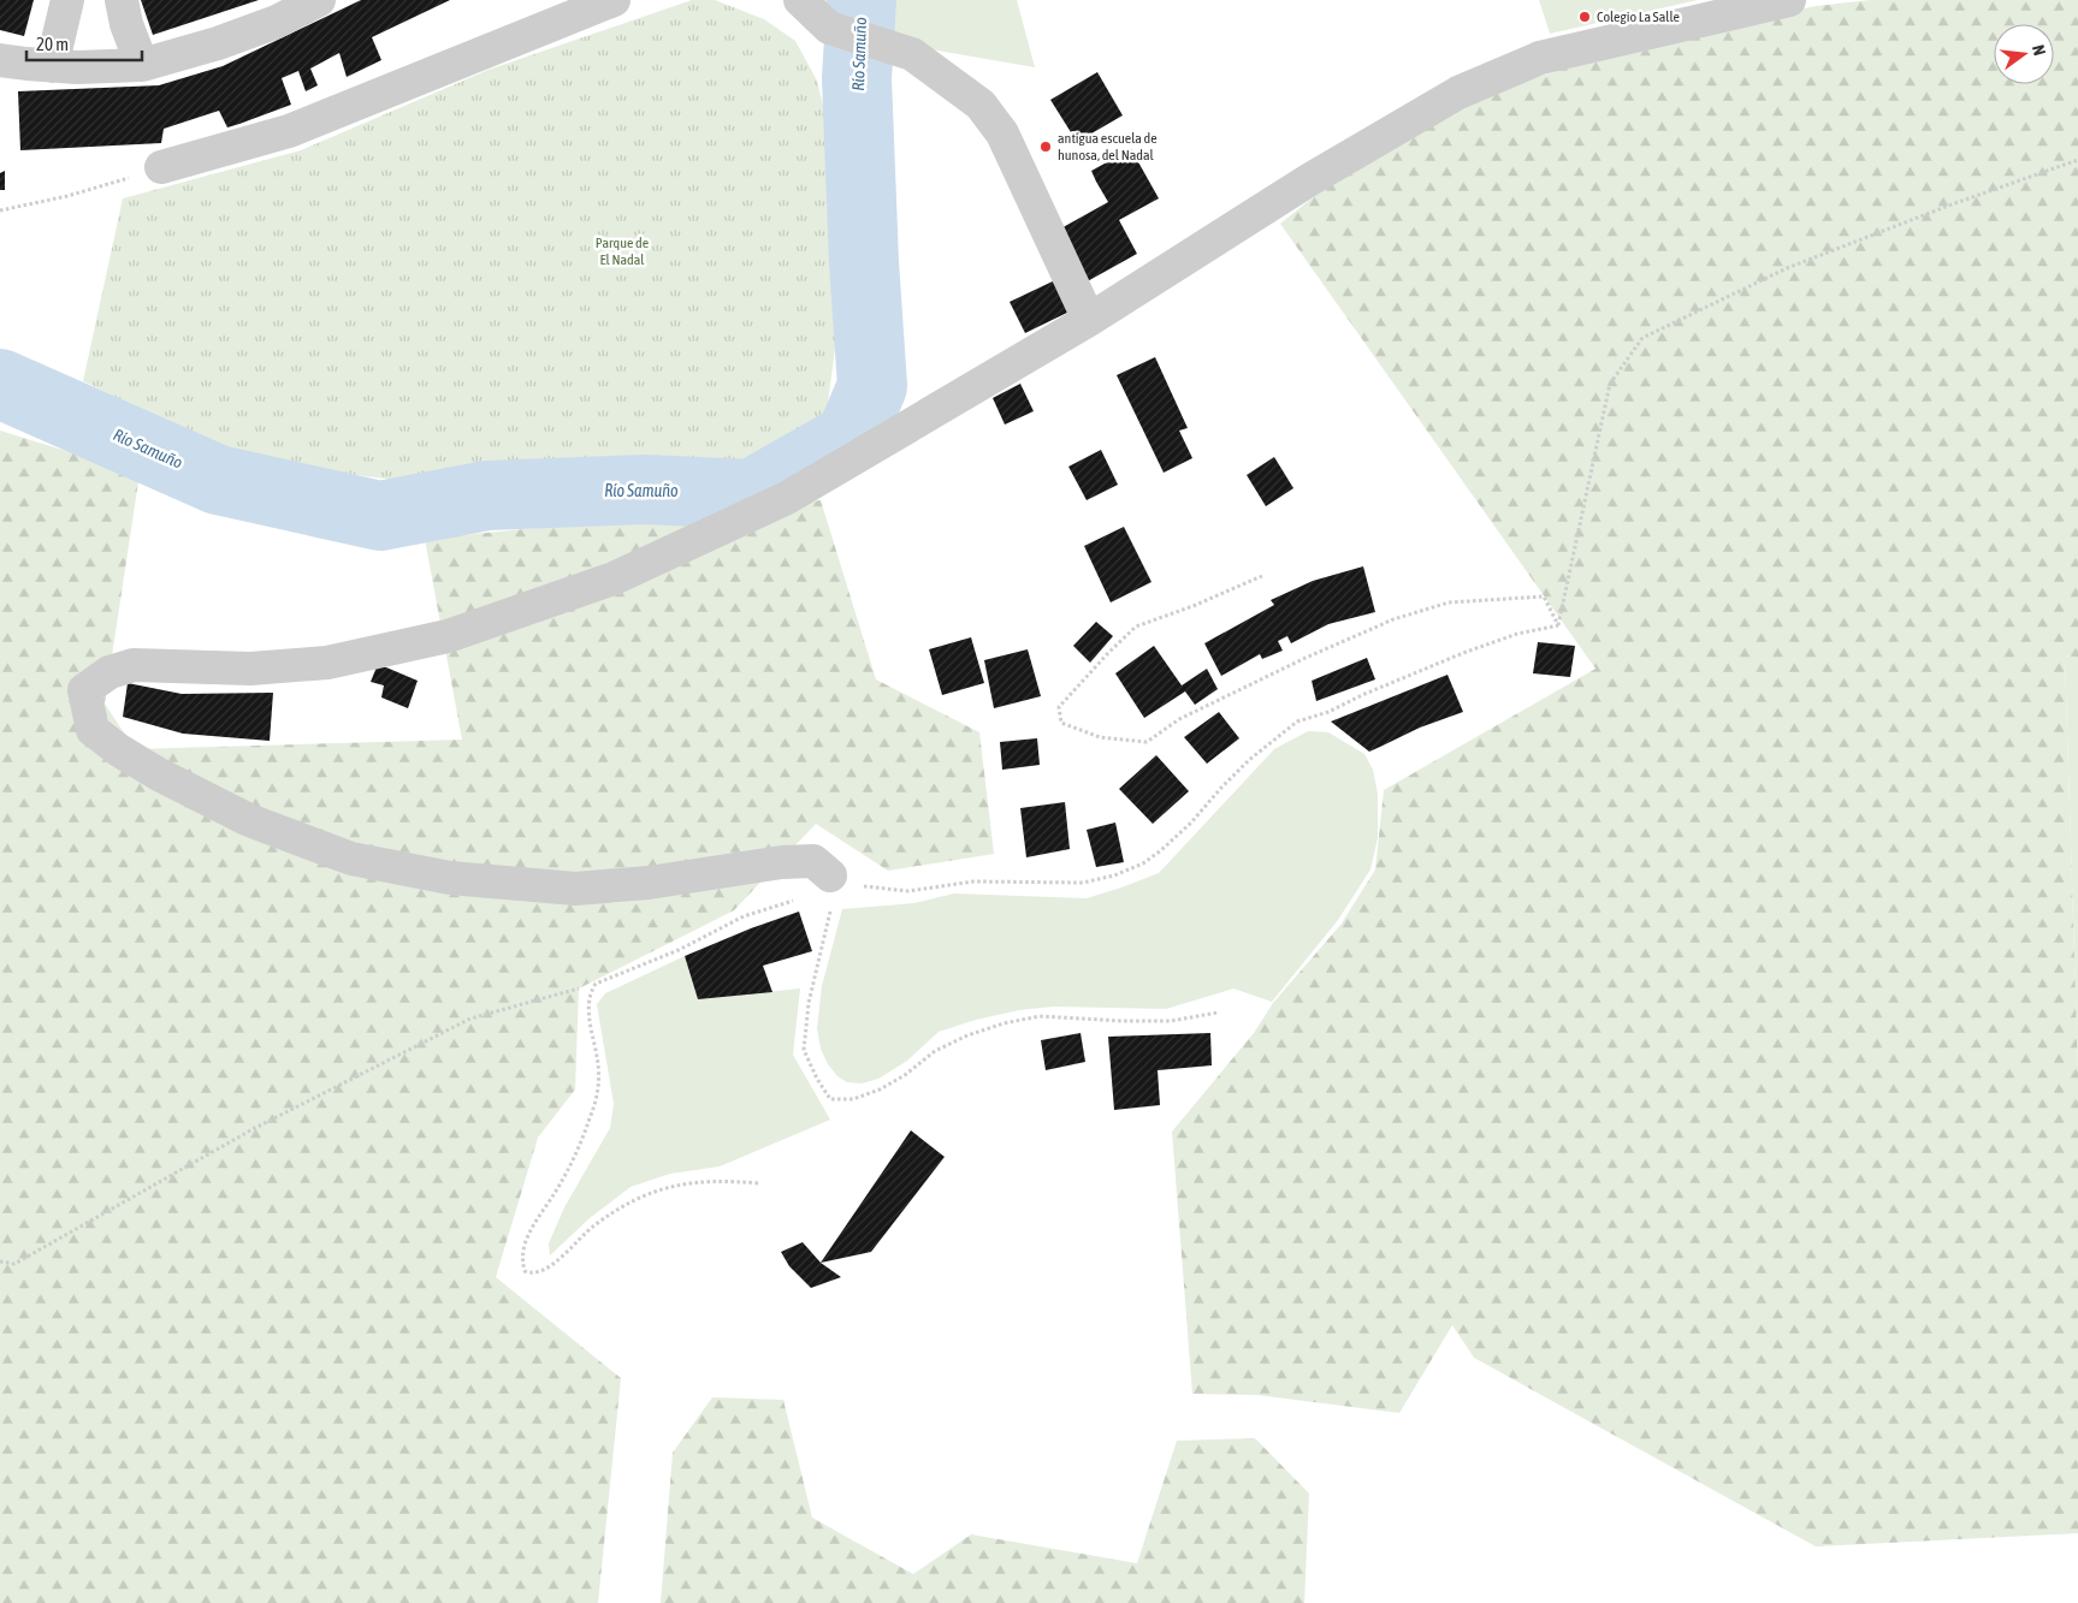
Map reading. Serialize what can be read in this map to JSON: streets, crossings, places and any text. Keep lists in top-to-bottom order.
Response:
{
  "water": ["Río Samuño"],
  "parks": ["Parque de El Nadal"],
  "places": ["Colegio La Salle", "antigua escuela de hunosa, del Nadal"],
  "scale_bar": "20 m",
  "north": "right"
}
